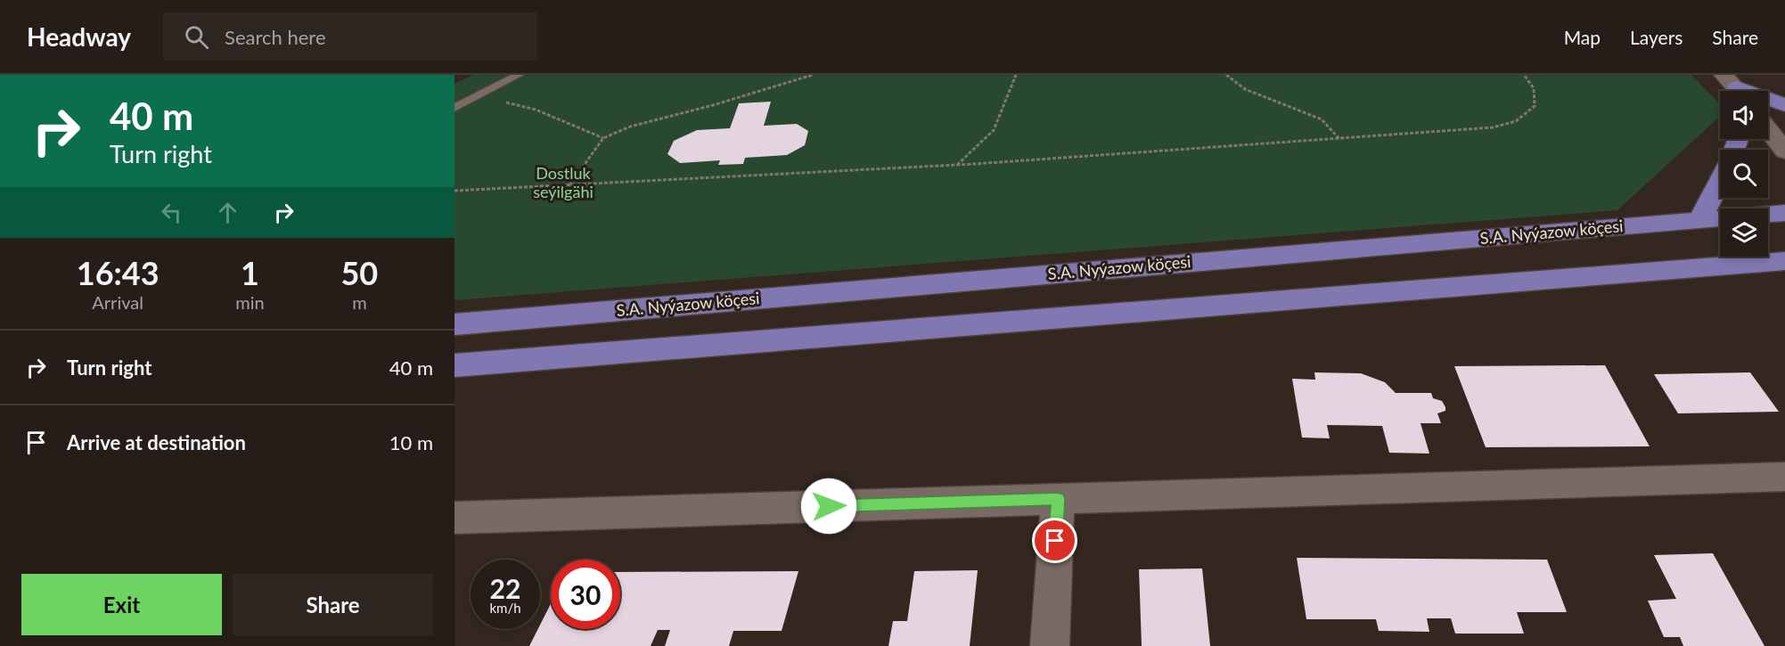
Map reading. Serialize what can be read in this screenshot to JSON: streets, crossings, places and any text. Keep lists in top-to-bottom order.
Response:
{
  "streets": {
    "main road": ["S.A. Nyýazow köçesi"]
  },
  "parks": ["Dostluk seýilgähi"],
  "page": {
    "header": "Headway",
    "search": "Search here",
    "nav": ["Map", "Layers", "Share"],
    "turn": ["40 m", "Turn right"],
    "eta": [
      "16:43",
      "Arrival",
      "1",
      "min",
      "50",
      "m"
    ],
    "list": [
      {
        "name": "Turn right",
        "value": "40 m"
      },
      {
        "name": "Arrive at destination",
        "value": "10 m"
      }
    ],
    "speed": "22 km/h",
    "limit": "30",
    "buttons": ["Exit", "Share"]
  }
}
